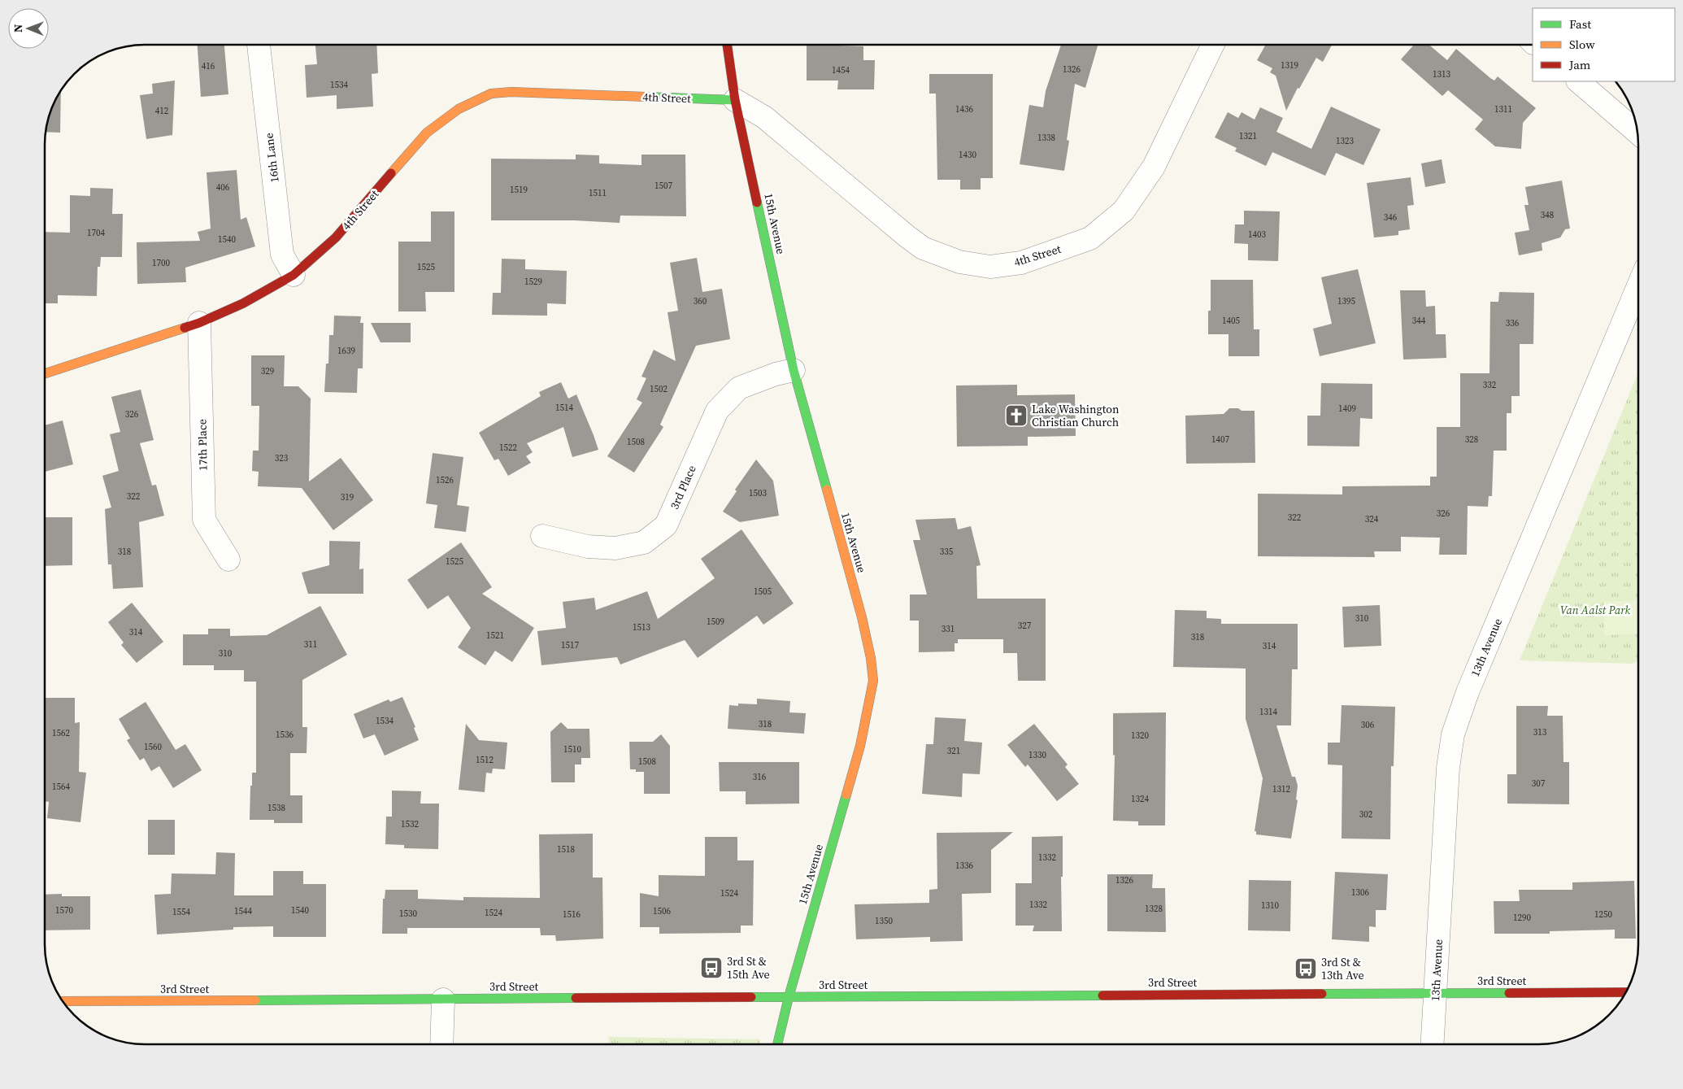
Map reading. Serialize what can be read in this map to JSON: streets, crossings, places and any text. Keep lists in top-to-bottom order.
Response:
{
  "streets": {
    "street": [
      "4th Street",
      "16th Lane",
      "15th Avenue",
      "17th Place",
      "3rd Place",
      "13th Avenue",
      "3rd Street"
    ]
  },
  "crossings": [
    ["4th Street", "16th Lane"],
    ["4th Street", "15th Avenue"],
    ["4th Street", "17th Place"],
    ["15th Avenue", "3rd Place"],
    ["15th Avenue", "3rd Street"],
    ["13th Avenue", "3rd Street"]
  ],
  "parks": ["Van Aalst Park"],
  "places": {
    "church": ["Lake Washington Christian Church"],
    "bus stop": ["3rd St & 15th Ave", "3rd St & 13th Ave"]
  },
  "house_numbers": [
    "1319",
    "416",
    "1326",
    "1454",
    "1313",
    "1534",
    "1436",
    "1311",
    "412",
    "1321",
    "1338",
    "1323",
    "1430",
    "1507",
    "406",
    "1519",
    "1511",
    "348",
    "346",
    "1704",
    "1403",
    "1540",
    "1700",
    "1525",
    "1529",
    "360",
    "1395",
    "1405",
    "344",
    "336",
    "1639",
    "329",
    "332",
    "1502",
    "1514",
    "1409",
    "326",
    "1407",
    "328",
    "1508",
    "1522",
    "323",
    "1526",
    "1503",
    "322",
    "319",
    "326",
    "322",
    "324",
    "318",
    "335",
    "1525",
    "1505",
    "310",
    "1509",
    "327",
    "1513",
    "331",
    "314",
    "1521",
    "318",
    "311",
    "1517",
    "314",
    "310",
    "1314",
    "1534",
    "318",
    "306",
    "313",
    "1562",
    "1536",
    "1320",
    "1560",
    "1510",
    "321",
    "1330",
    "1512",
    "1508",
    "316",
    "307",
    "1564",
    "1312",
    "1324",
    "1538",
    "302",
    "1532",
    "1518",
    "1332",
    "1336",
    "1326",
    "1306",
    "1524",
    "1332",
    "1310",
    "1328",
    "1570",
    "1540",
    "1544",
    "1506",
    "1554",
    "1524",
    "1530",
    "1516",
    "1250",
    "1290",
    "1350"
  ],
  "legend": ["Fast", "Slow", "Jam"],
  "north": "left"
}
